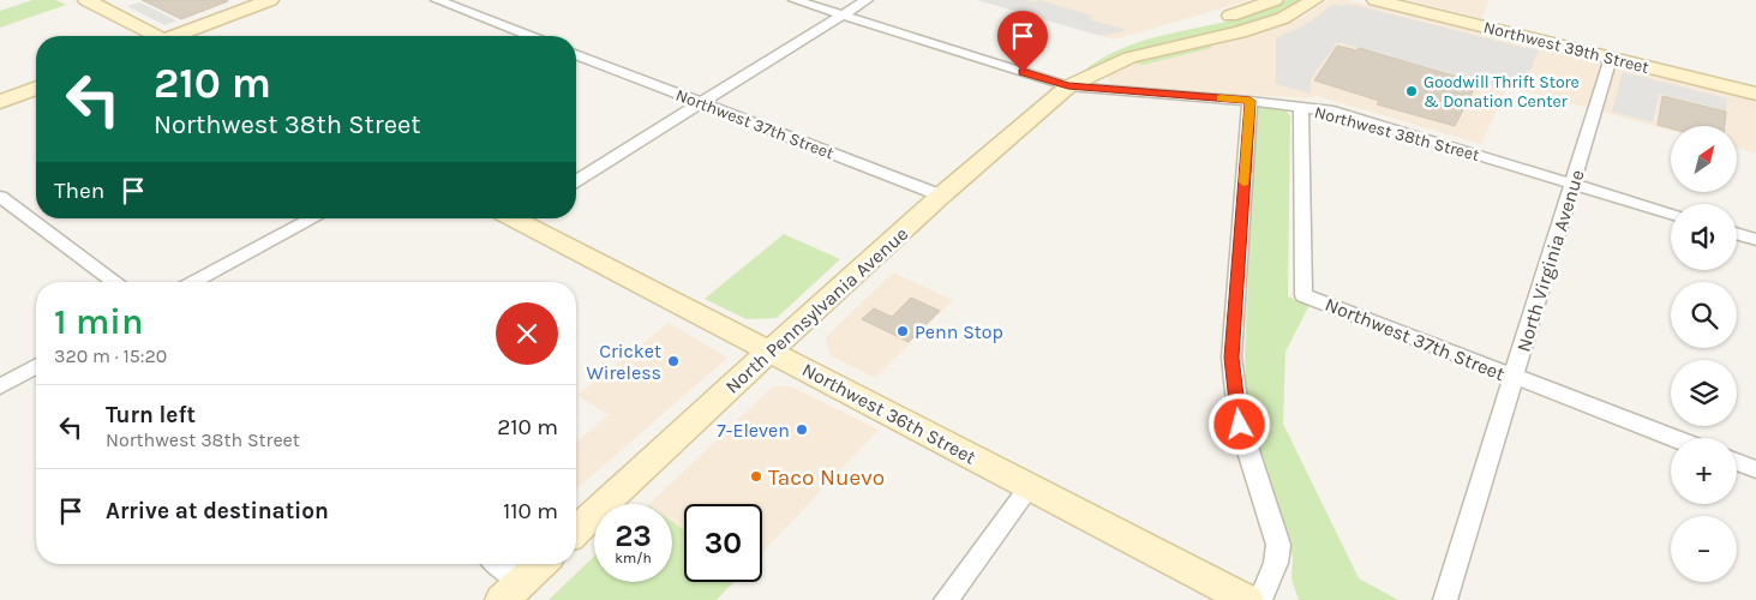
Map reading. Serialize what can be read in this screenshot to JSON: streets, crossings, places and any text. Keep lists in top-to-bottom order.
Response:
{
  "streets": {
    "main road": ["Northwest 39th Street", "North Pennsylvania Avenue", "Northwest 36th Street"],
    "street": ["Northwest 37th Street", "Northwest 38th Street", "North Virginia Avenue"]
  },
  "crossings": [
    ["Northwest 39th Street", "North Virginia Avenue"],
    ["Northwest 37th Street", "Northwest 38th Street"],
    ["Northwest 37th Street", "North Virginia Avenue"],
    ["Northwest 37th Street", "North Pennsylvania Avenue"],
    ["Northwest 38th Street", "North Virginia Avenue"],
    ["Northwest 38th Street", "North Pennsylvania Avenue"],
    ["North Pennsylvania Avenue", "Northwest 36th Street"]
  ],
  "places": [
    "Goodwill Thrift Store & Donation Center",
    "Penn Stop",
    "Cricket Wireless",
    "7-Eleven",
    "Taco Nuevo"
  ],
  "north": "top right",
  "page": {
    "turn": ["210 m", "Northwest 38th Street"],
    "map_buttons": ["+", "−"],
    "then": "Then",
    "heading": ["1 min", "320 m · 15:20"],
    "list": [
      {
        "name": "Turn left",
        "note": "Northwest 38th Street",
        "value": "210 m"
      },
      {
        "name": "Arrive at destination",
        "value": "110 m"
      }
    ],
    "speed": "23 km/h",
    "limit": "30"
  }
}
